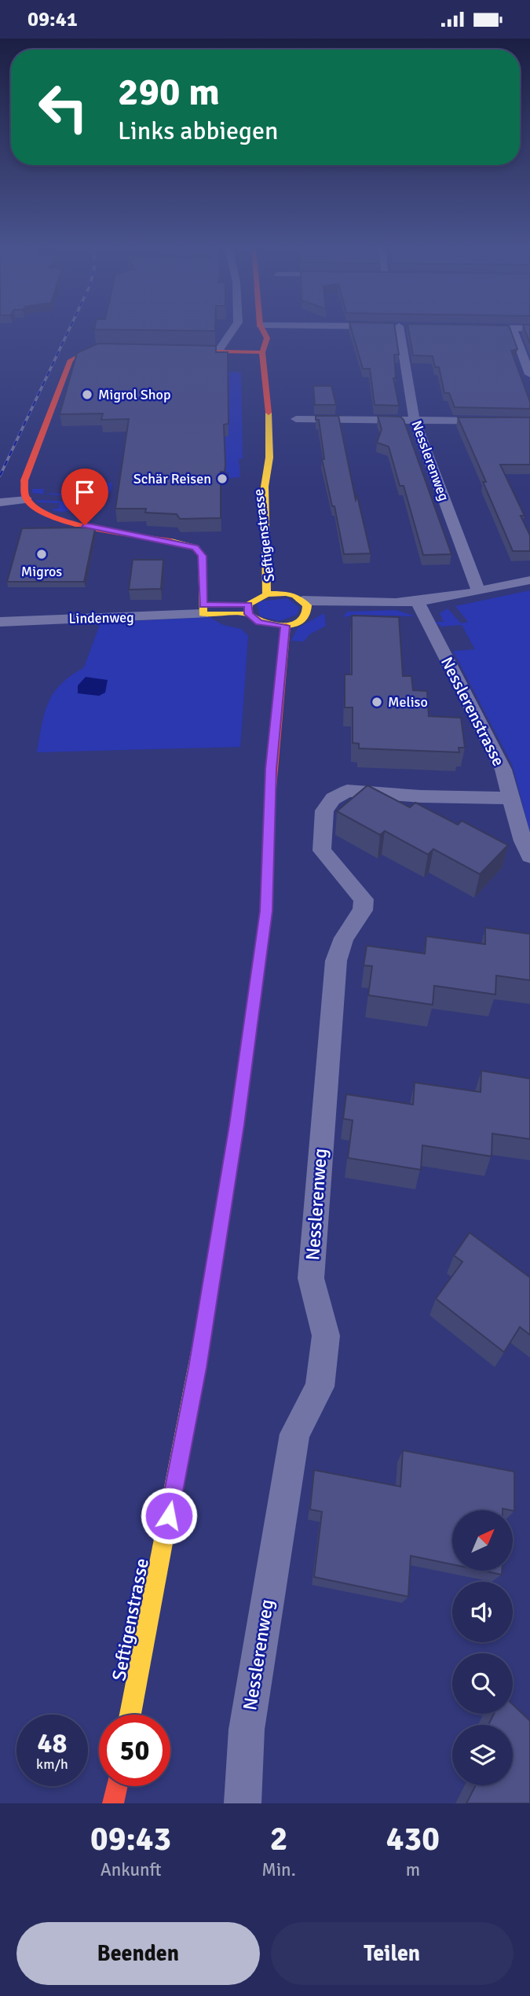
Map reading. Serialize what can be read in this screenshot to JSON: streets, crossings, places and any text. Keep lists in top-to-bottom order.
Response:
{
  "streets": {
    "main road": ["Seftigenstrasse", "Lindenweg"],
    "street": ["Nesslerenweg", "Nesslerenstrasse"]
  },
  "crossings": [
    ["Nesslerenweg", "Nesslerenstrasse"]
  ],
  "places": [
    "Migrol Shop",
    "Schär Reisen",
    "Migros",
    "Meliso"
  ],
  "north": "top right",
  "page": {
    "status": "09:41",
    "turn": ["290 m", "Links abbiegen"],
    "speed": "48 km/h",
    "limit": "50",
    "eta": [
      "09:43",
      "Ankunft",
      "2",
      "Min.",
      "430",
      "m"
    ],
    "buttons": ["Beenden", "Teilen"]
  }
}
